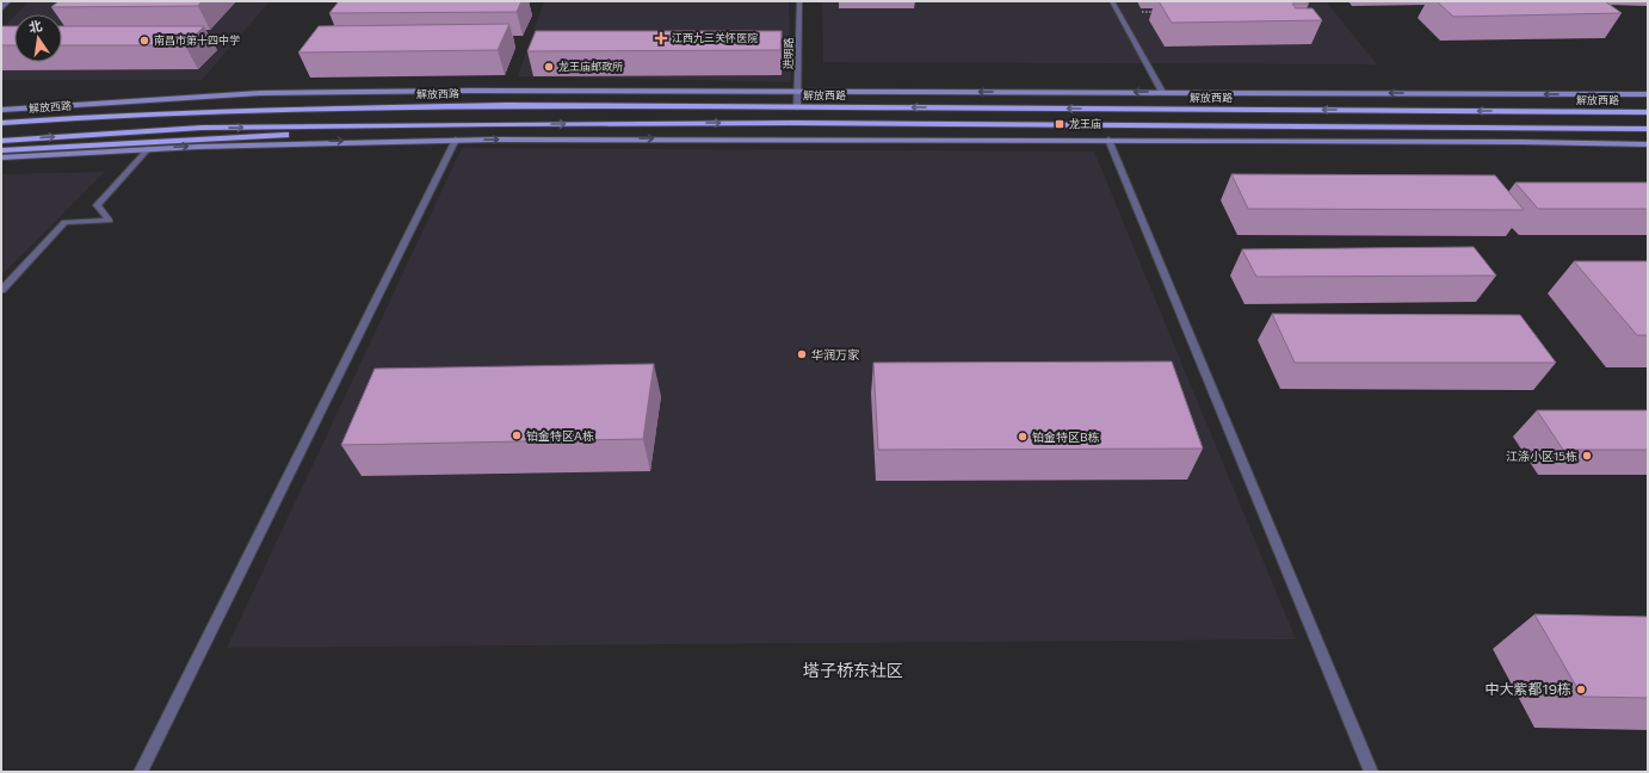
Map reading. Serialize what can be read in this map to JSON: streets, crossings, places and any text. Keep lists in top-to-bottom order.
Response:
{
  "streets": {
    "main road": ["解放西路"],
    "street": ["进明路"]
  },
  "crossings": [
    ["进明路", "解放西路"]
  ],
  "districts": ["塔子桥东社区"],
  "places": {
    "health": ["江西九三关怀医院"],
    "other": [
      "南昌市第十四中学",
      "龙王庙邮政所",
      "华润万家",
      "铂金特区A栋",
      "铂金特区B栋",
      "江涤小区15栋",
      "中大紫都19栋"
    ],
    "transit": ["龙王庙"]
  },
  "north": "top"
}
